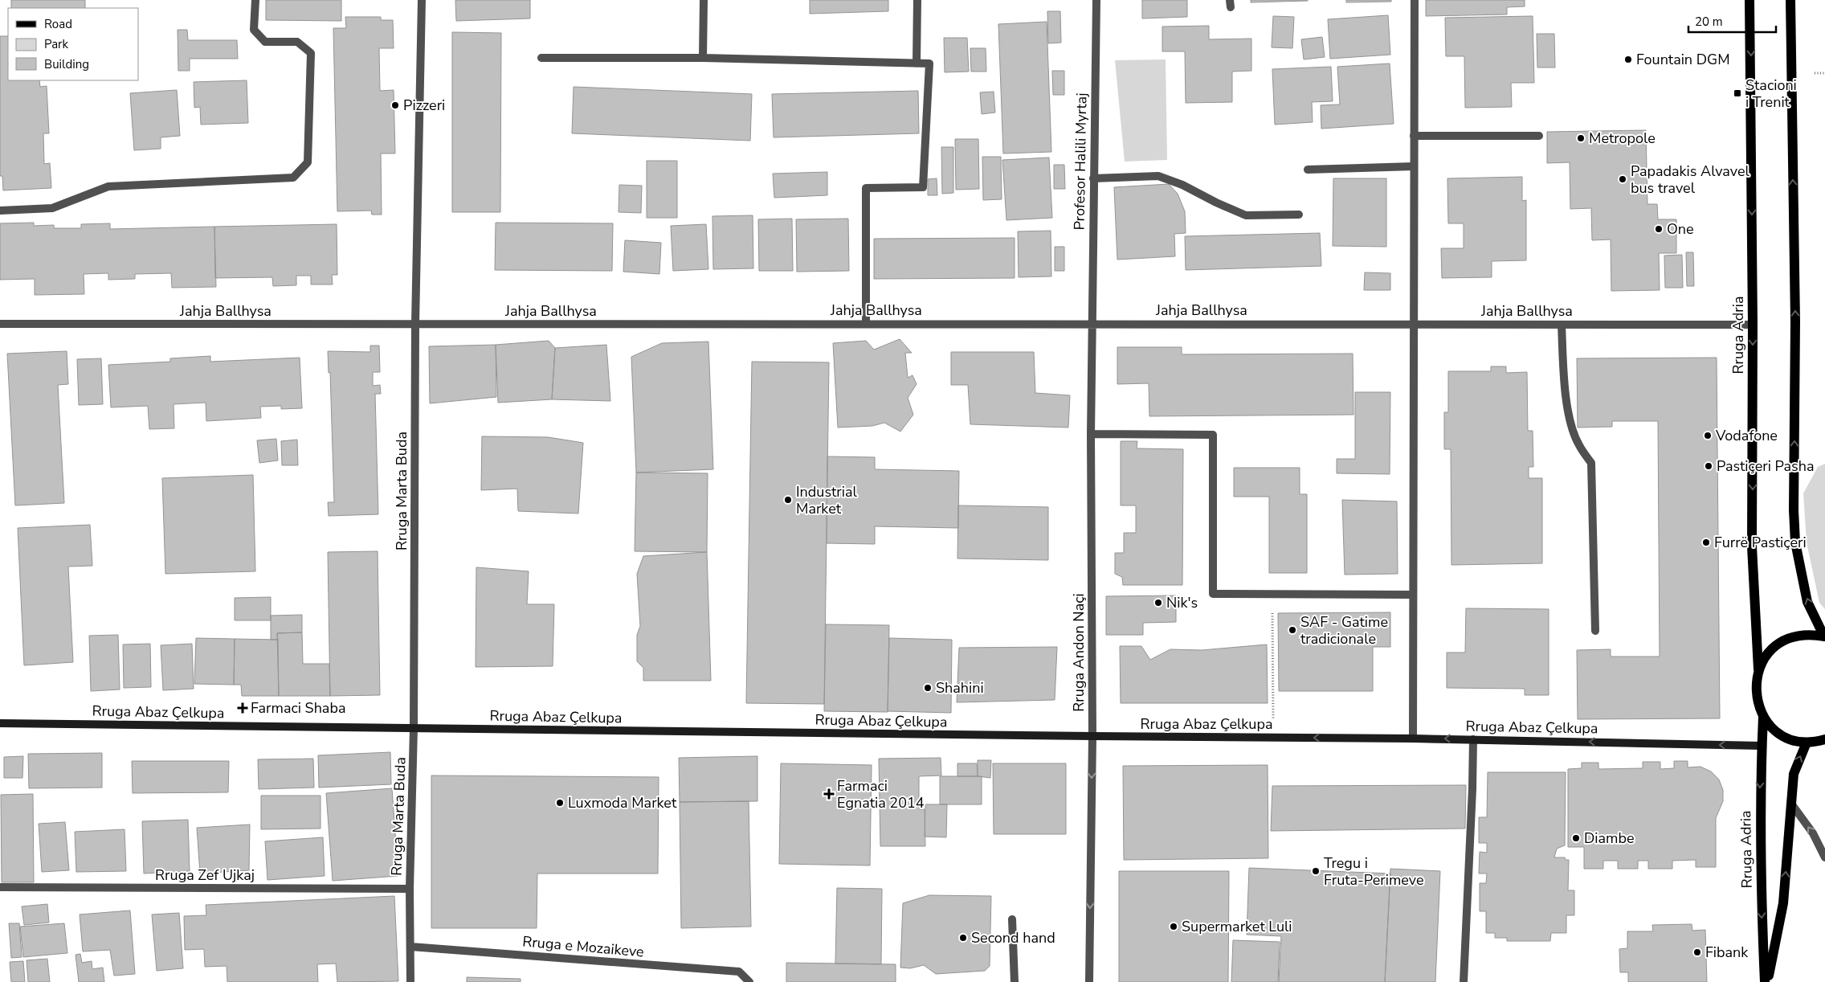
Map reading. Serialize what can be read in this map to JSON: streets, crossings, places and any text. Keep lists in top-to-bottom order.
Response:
{
  "streets": {
    "main road": ["Rruga Adria"],
    "street": [
      "Profesor Halili Myrtaj",
      "Jahja Ballhysa",
      "Rruga Marta Buda",
      "Rruga Andon Naçi",
      "Rruga Abaz Çelkupa",
      "Rruga Zef Ujkaj",
      "Rruga e Mozaikeve"
    ]
  },
  "crossings": [
    ["Profesor Halili Myrtaj", "Jahja Ballhysa"],
    ["Profesor Halili Myrtaj", "Rruga Andon Naçi"],
    ["Jahja Ballhysa", "Rruga Adria"],
    ["Jahja Ballhysa", "Rruga Marta Buda"],
    ["Jahja Ballhysa", "Rruga Andon Naçi"],
    ["Rruga Adria", "Rruga Abaz Çelkupa"],
    ["Rruga Marta Buda", "Rruga Abaz Çelkupa"],
    ["Rruga Marta Buda", "Rruga Zef Ujkaj"],
    ["Rruga Marta Buda", "Rruga e Mozaikeve"],
    ["Rruga Andon Naçi", "Rruga Abaz Çelkupa"]
  ],
  "one_way": ["Rruga Andon Naçi"],
  "places": {
    "other": [
      "Fountain DGM",
      "Pizzeri",
      "Metropole",
      "Papadakis Alvavel bus travel",
      "One",
      "Vodafone",
      "Pastiçeri Pasha",
      "Industrial Market",
      "Furrë Pastiçeri",
      "Nik's",
      "SAF - Gatime tradicionale",
      "Shahini",
      "Luxmoda Market",
      "Diambe",
      "Tregu i Fruta-Perimeve",
      "Supermarket Luli",
      "Second hand",
      "Fibank"
    ],
    "transit": ["Stacioni i Trenit"],
    "health": ["Farmaci Shaba", "Farmaci Egnatia 2014"]
  },
  "legend": ["Road", "Park", "Building"],
  "scale_bar": "20 m"
}
